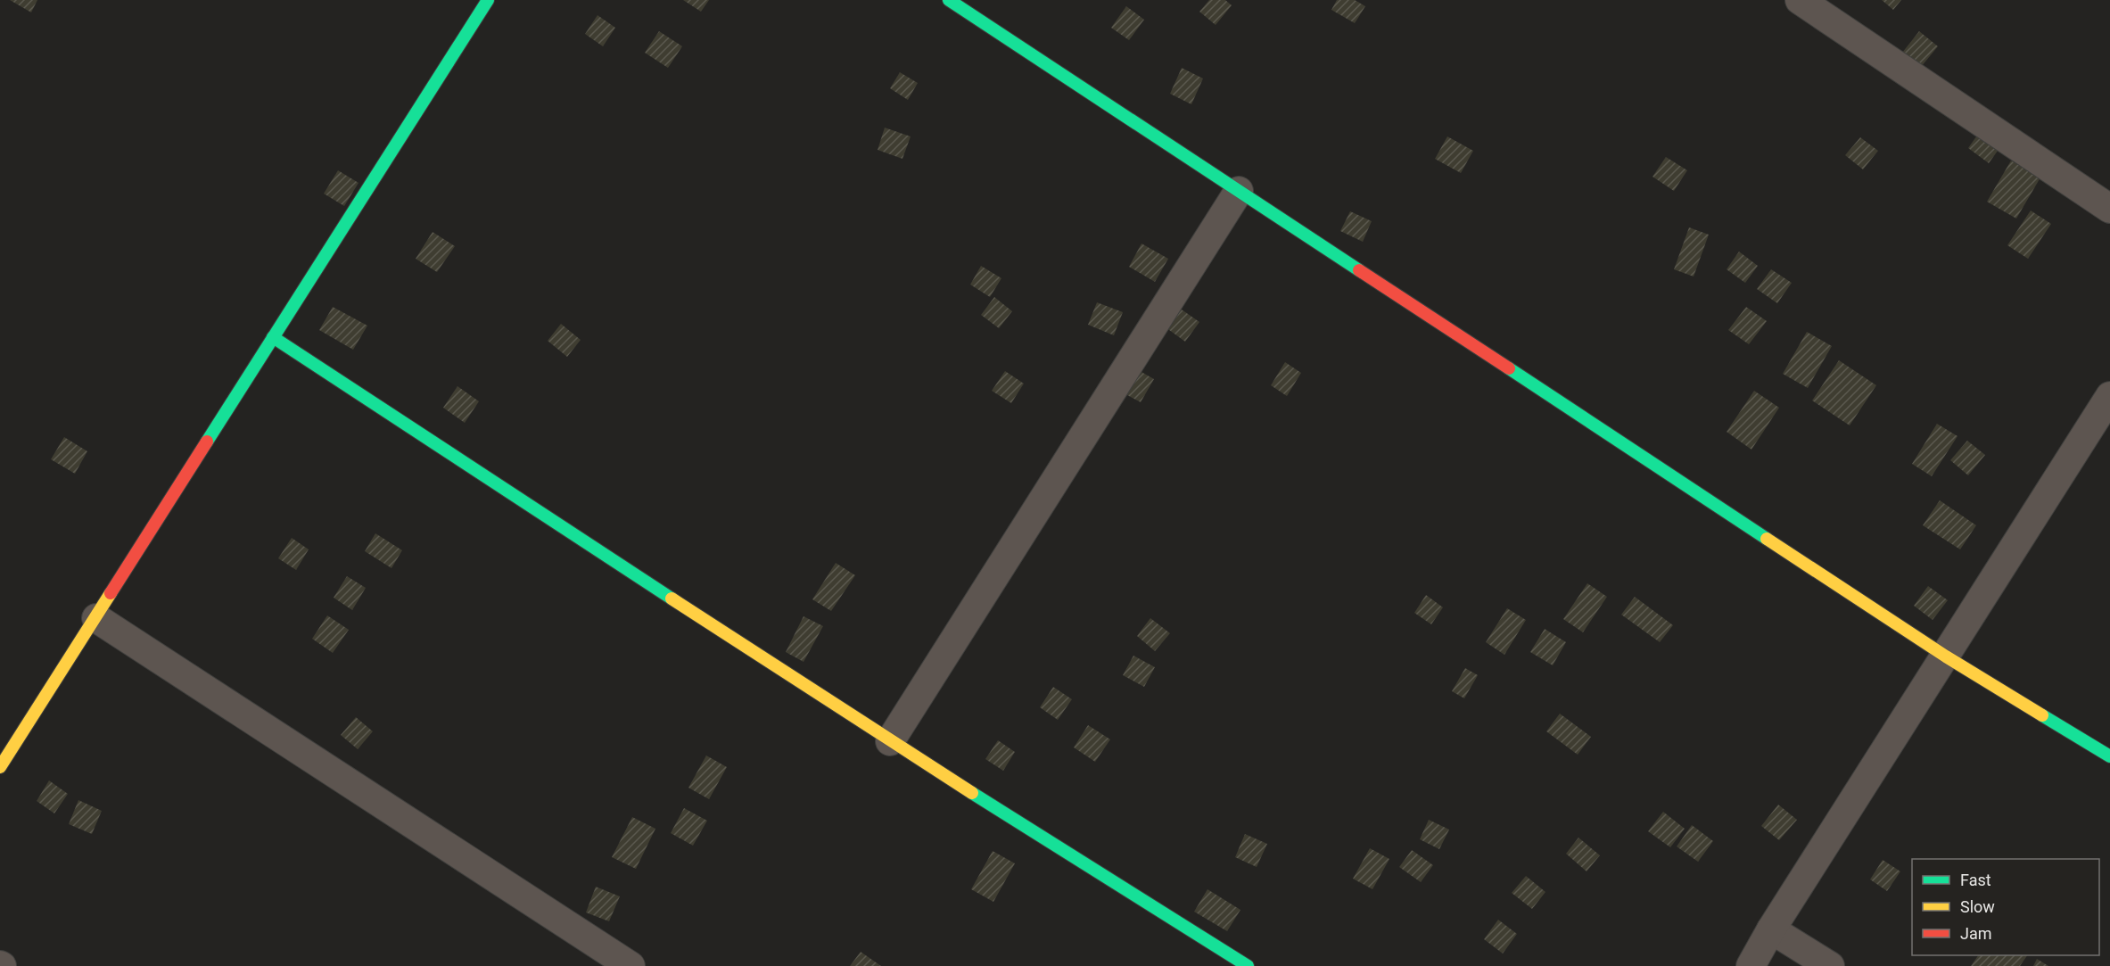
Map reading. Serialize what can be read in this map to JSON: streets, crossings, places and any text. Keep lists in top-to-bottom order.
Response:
{
  "legend": ["Fast", "Slow", "Jam"]
}
